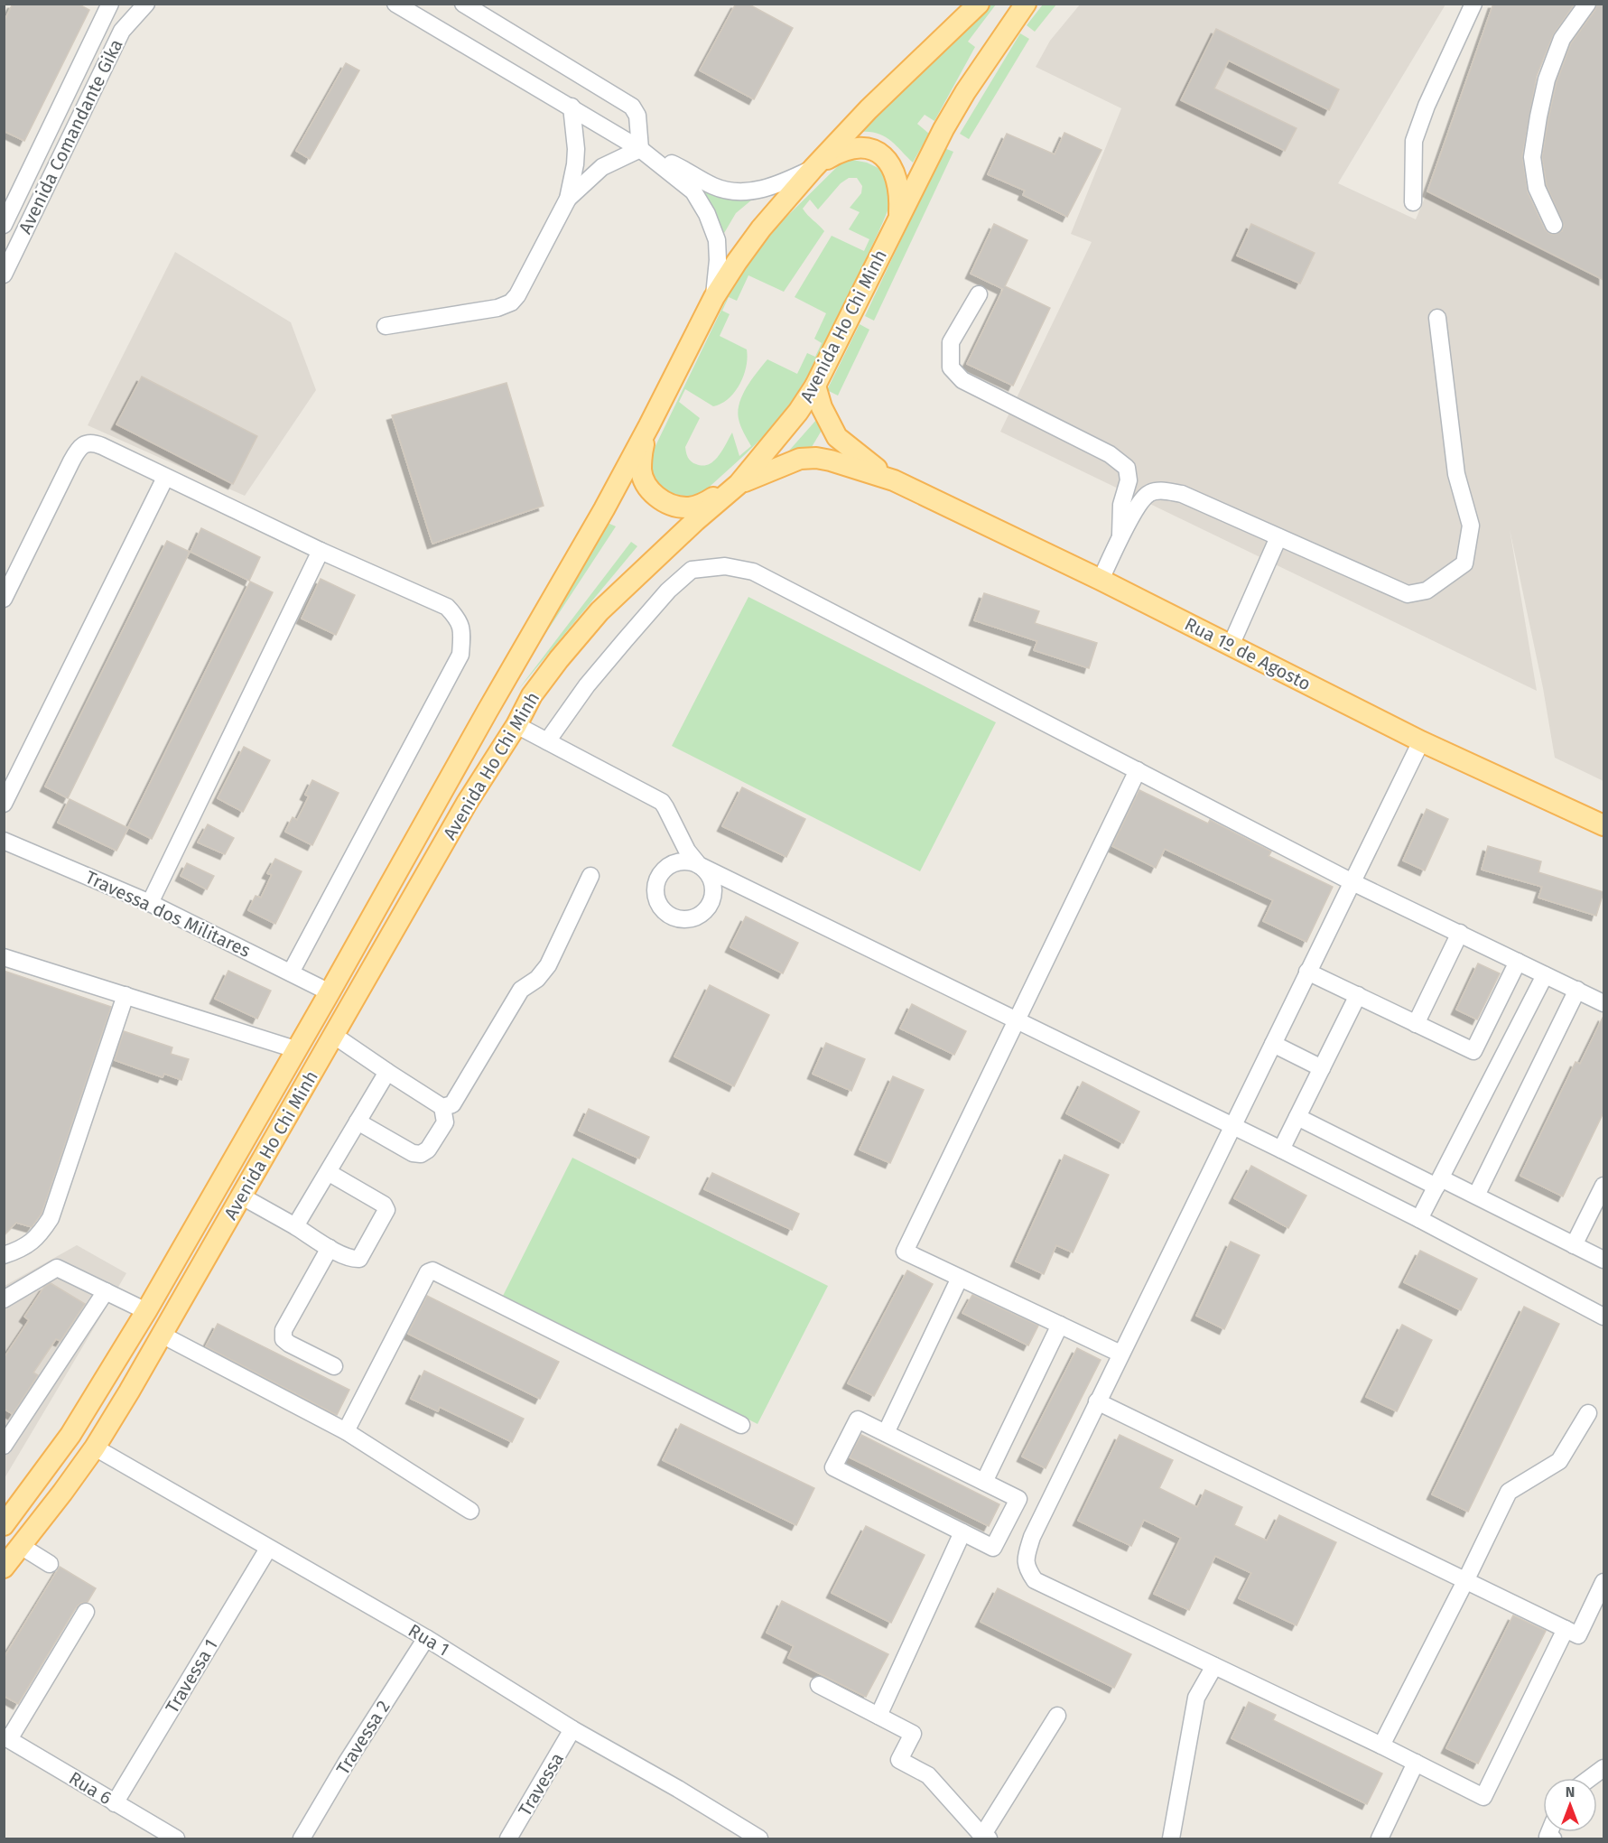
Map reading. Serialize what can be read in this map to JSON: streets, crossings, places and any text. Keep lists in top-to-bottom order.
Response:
{
  "streets": {
    "main road": ["Avenida Ho Chi Minh", "Rua 1º de Agosto"],
    "street": [
      "Avenida Comandante Gika",
      "Travessa dos Militares",
      "Rua 1",
      "Travessa 1",
      "Travessa 2",
      "Travessa",
      "Rua 6"
    ]
  },
  "crossings": [
    ["Avenida Ho Chi Minh", "Travessa dos Militares"],
    ["Avenida Ho Chi Minh", "Rua 1"],
    ["Rua 1", "Travessa 1"],
    ["Rua 1", "Travessa 2"],
    ["Rua 1", "Travessa"],
    ["Travessa 1", "Rua 6"]
  ],
  "north": "top"
}
